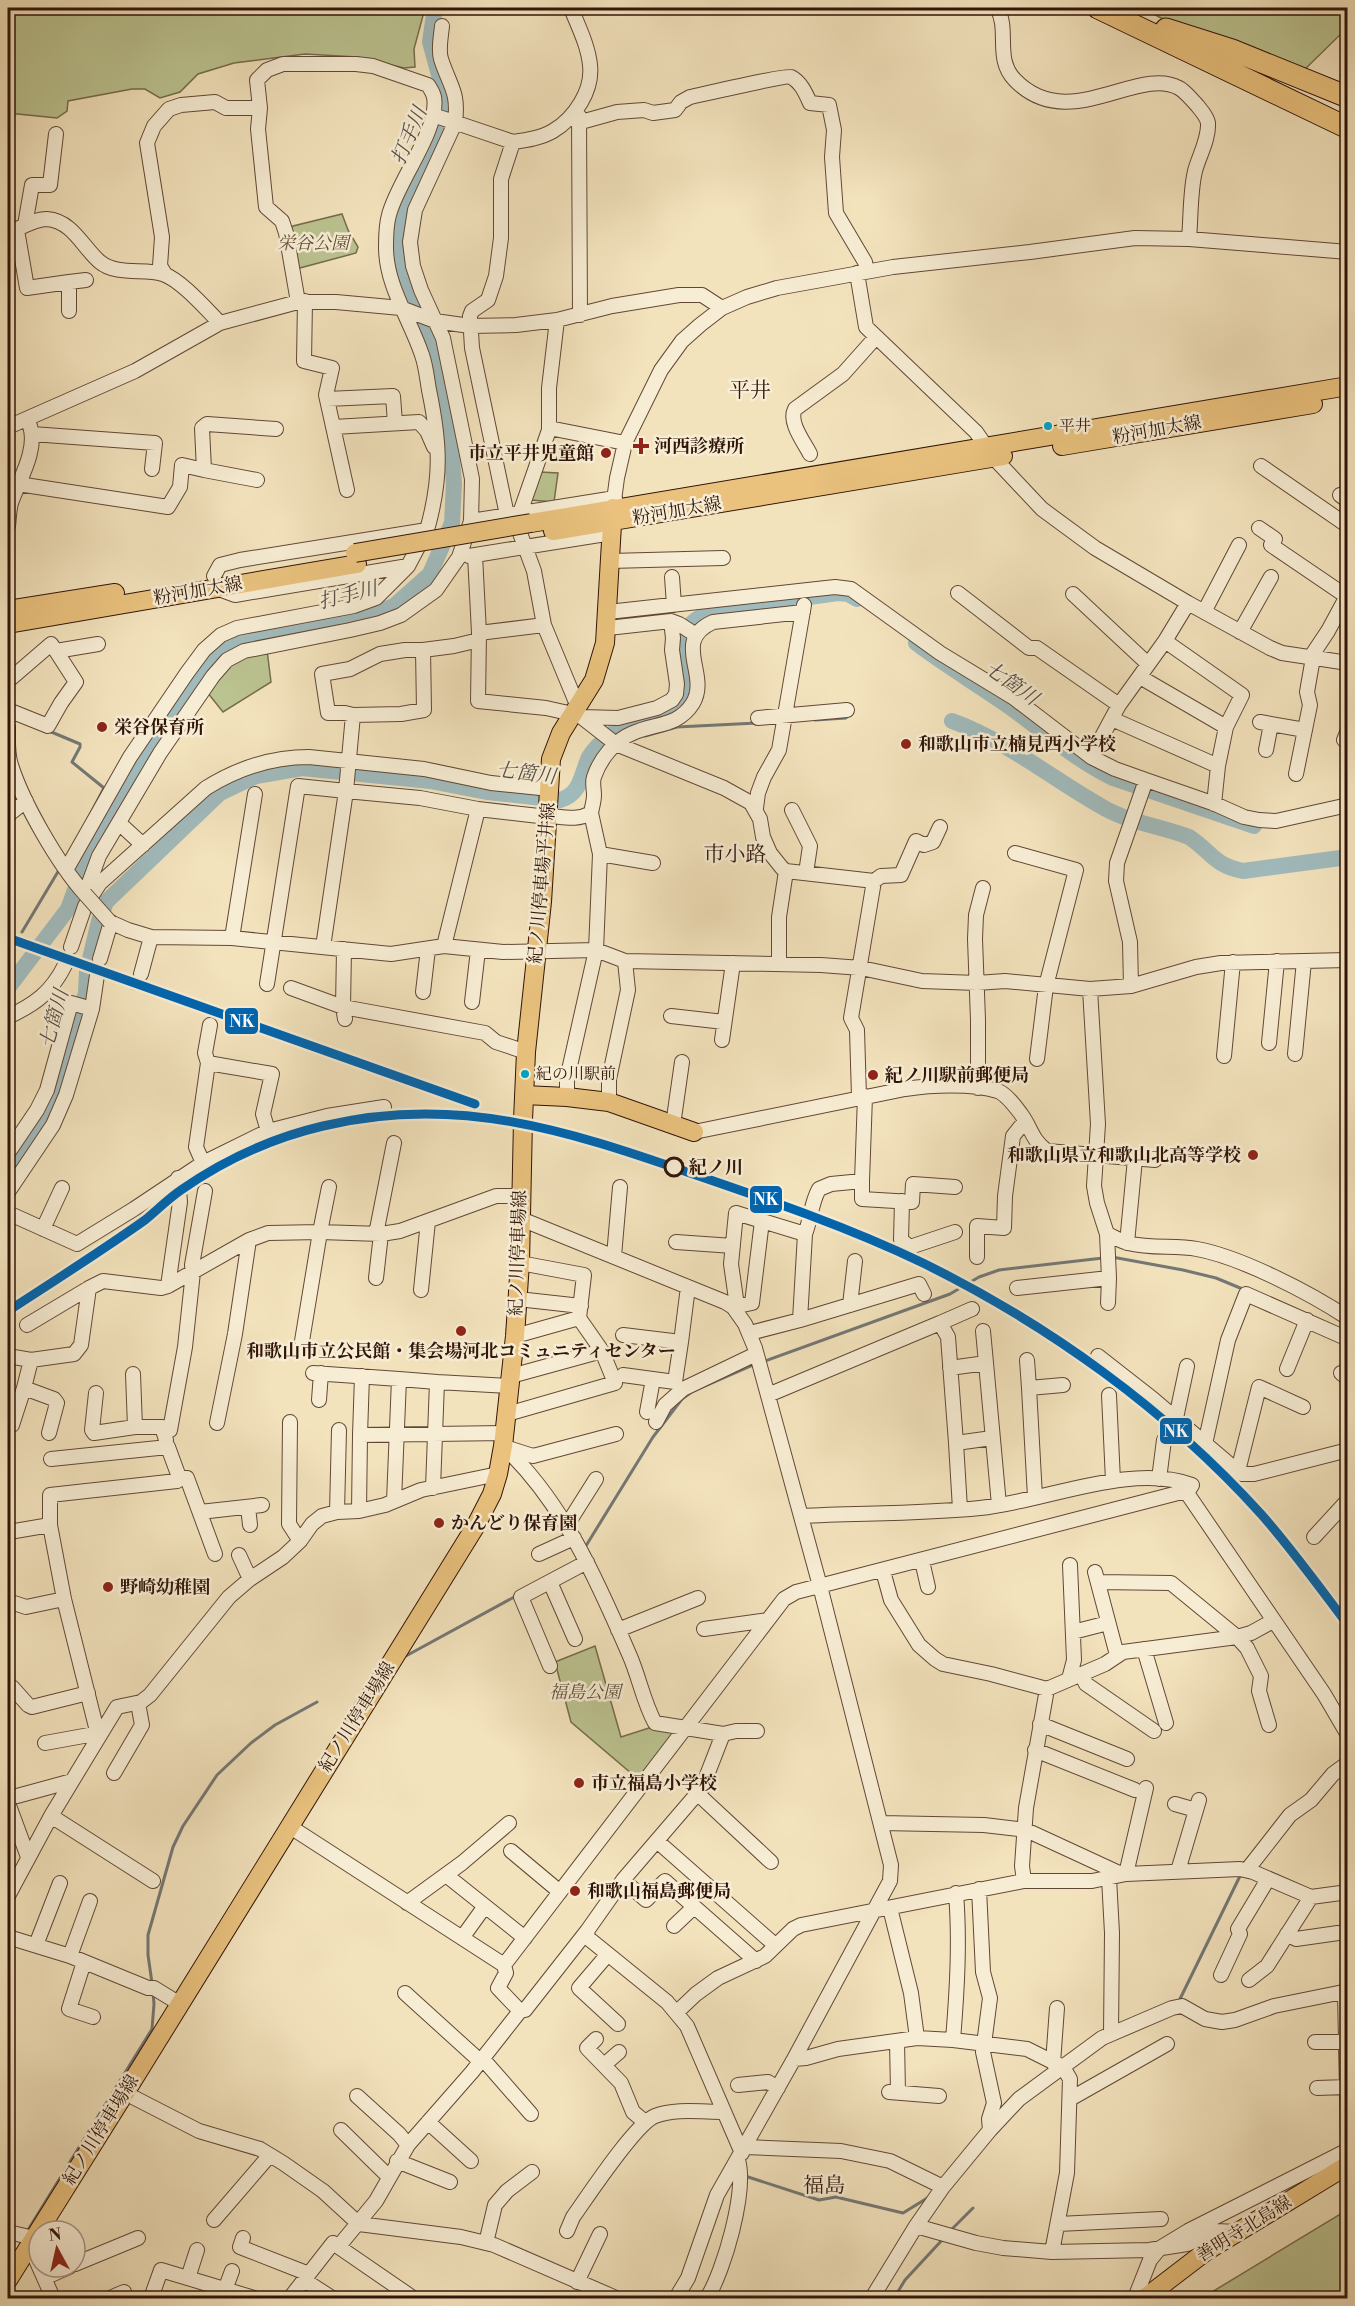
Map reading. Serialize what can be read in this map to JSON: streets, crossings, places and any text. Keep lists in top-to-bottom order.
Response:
{
  "streets": {
    "main road": [
      "粉河加太線",
      "紀ノ川停車場平井線",
      "紀ノ川停車場線",
      "善明寺北島線"
    ]
  },
  "crossings": [
    ["粉河加太線", "紀ノ川停車場平井線"],
    ["紀ノ川停車場平井線", "紀ノ川停車場線"]
  ],
  "districts": ["平井", "市小路", "福島"],
  "water": ["打手川", "七箇川"],
  "parks": ["栄谷公園", "福島公園"],
  "places": {
    "other": [
      "平井",
      "市立平井児童館",
      "栄谷保育所",
      "和歌山市立楠見西小学校",
      "紀の川駅前",
      "紀ノ川駅前郵便局",
      "和歌山県立和歌山北高等学校",
      "紀ノ川",
      "和歌山市立公民館・集会場河北コミュニティセンター",
      "かんどり保育園",
      "野崎幼稚園",
      "市立福島小学校",
      "和歌山福島郵便局"
    ],
    "health": ["河西診療所"]
  },
  "lines": ["transit line NK"],
  "north": "top"
}
